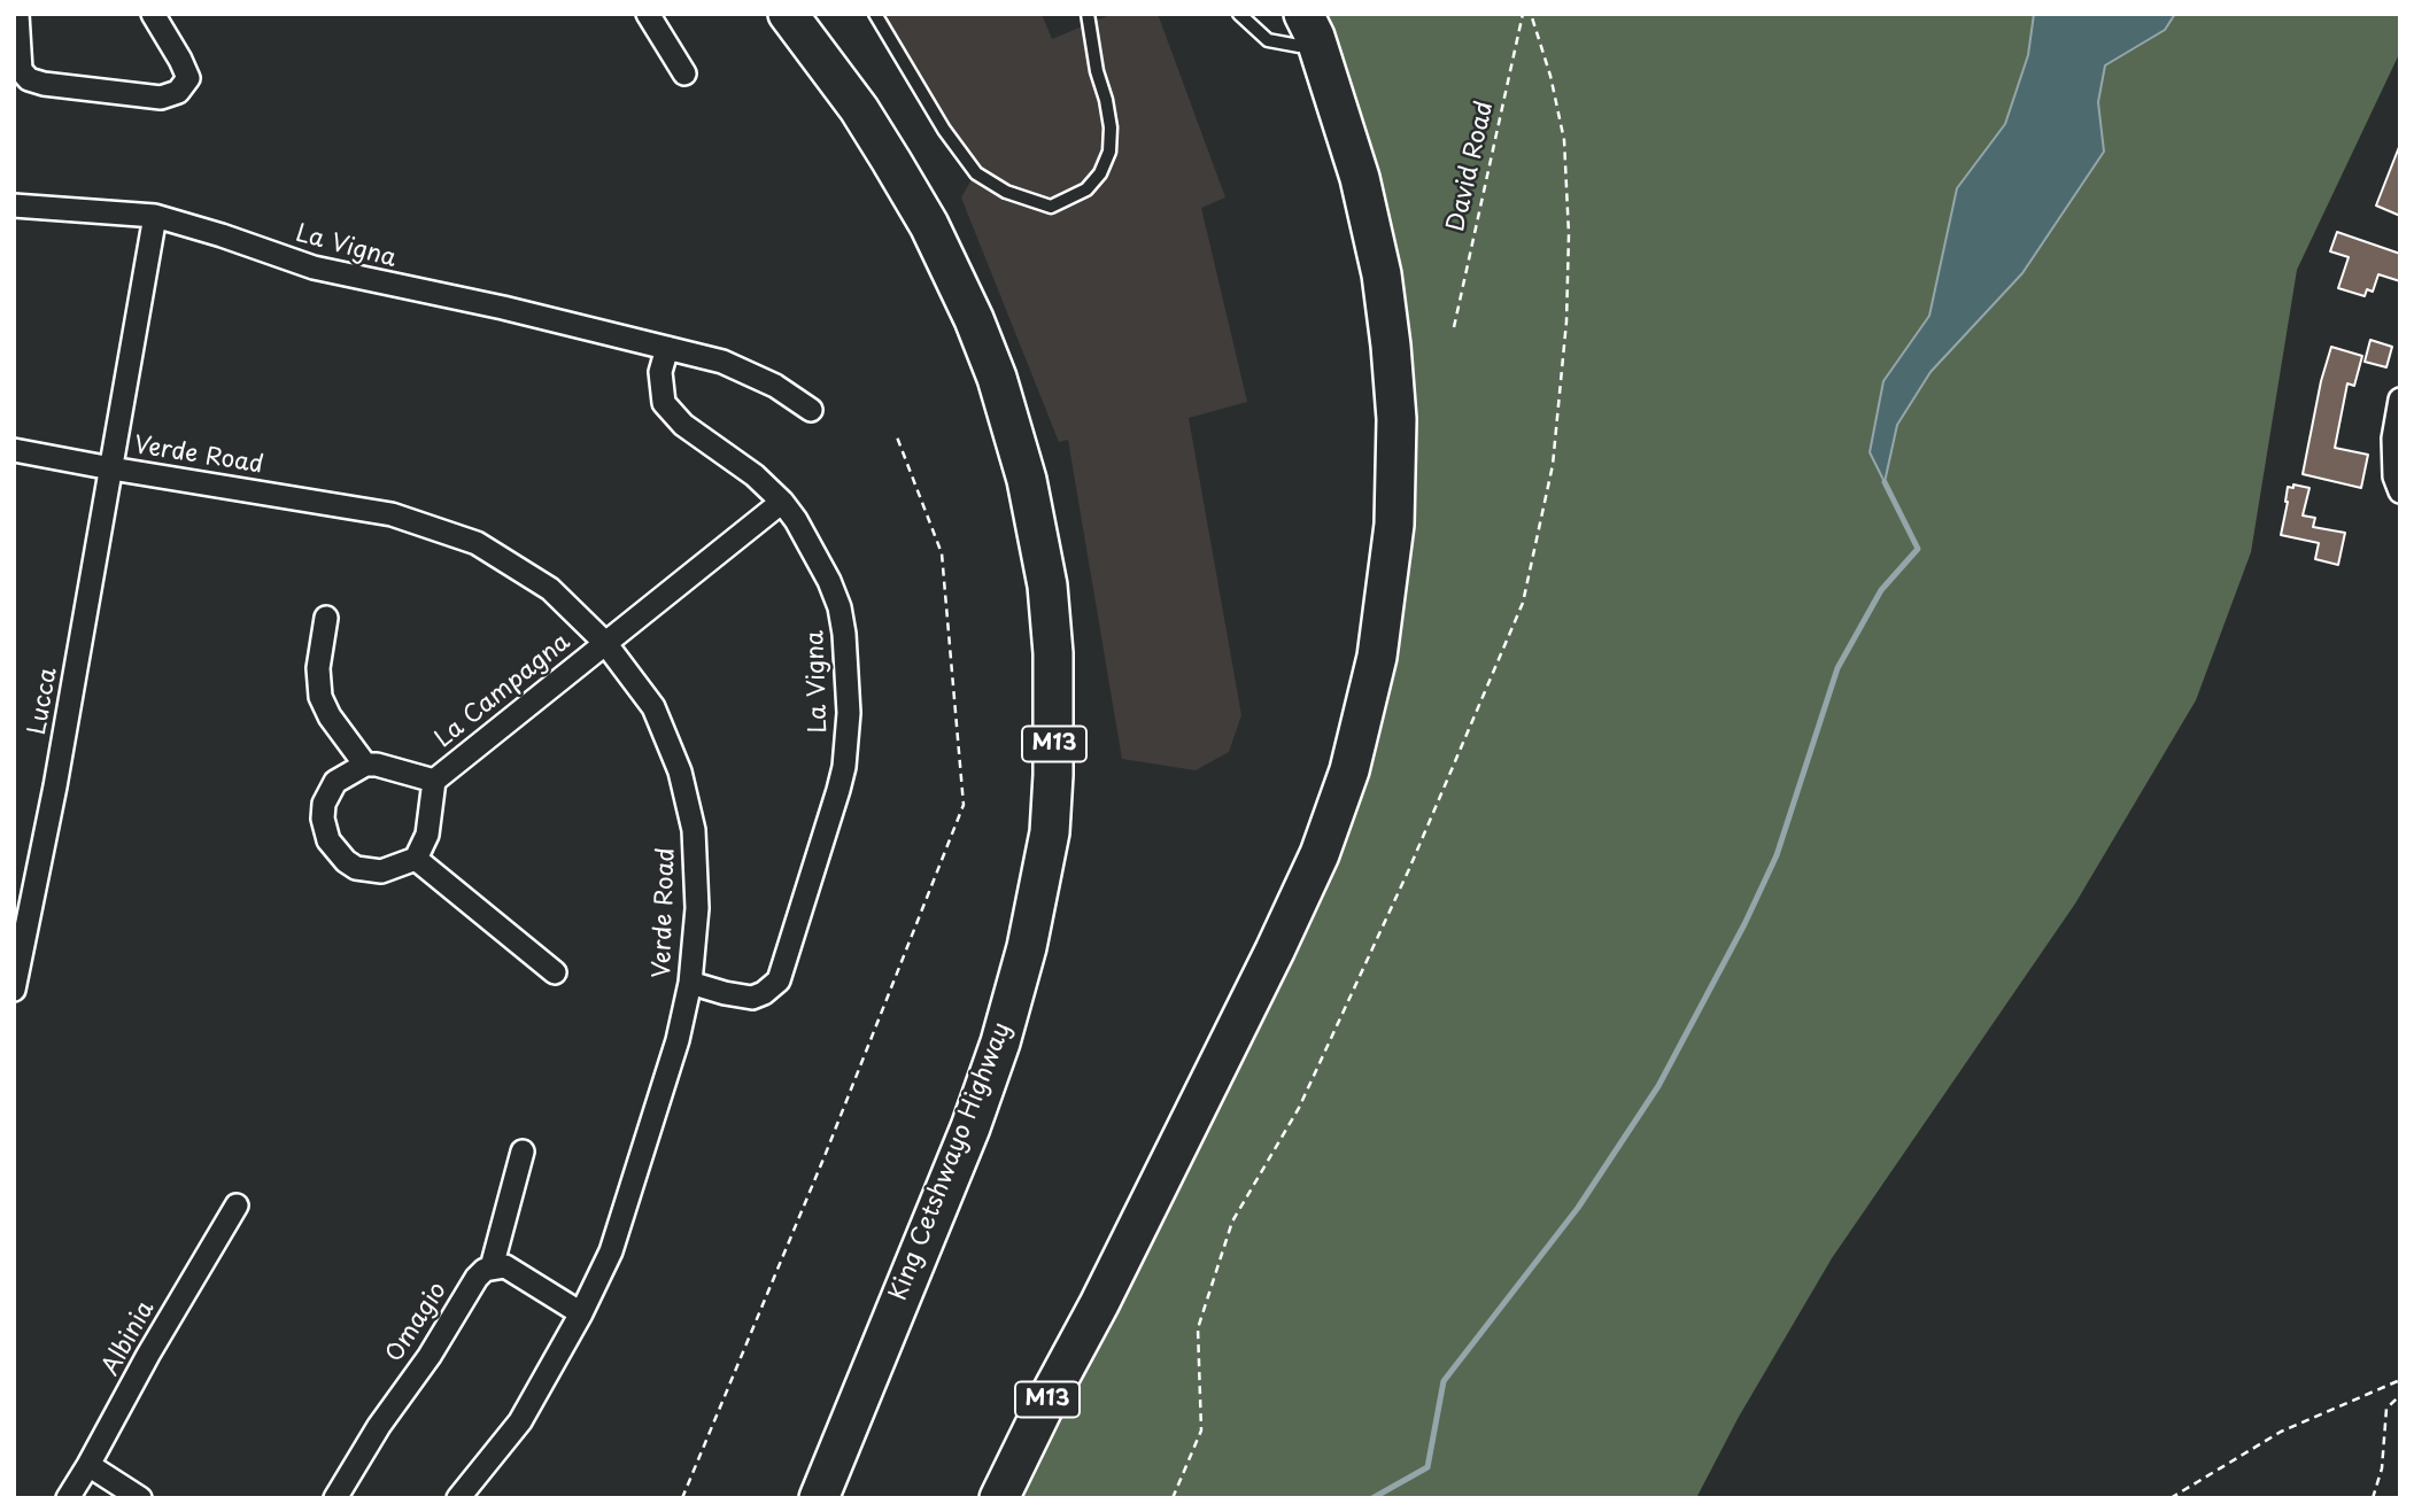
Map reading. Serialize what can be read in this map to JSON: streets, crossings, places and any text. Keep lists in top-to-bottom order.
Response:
{
  "streets": {
    "highway": ["M13", "King Cetshwayo Highway"],
    "street": [
      "La Vigna",
      "Verde Road",
      "La Campagna",
      "Lucca",
      "Omagio",
      "Albinia"
    ],
    "path": ["David Road"]
  },
  "crossings": [
    ["La Vigna", "Verde Road"],
    ["La Vigna", "La Campagna"],
    ["Verde Road", "La Campagna"],
    ["Verde Road", "Lucca"]
  ]
}
